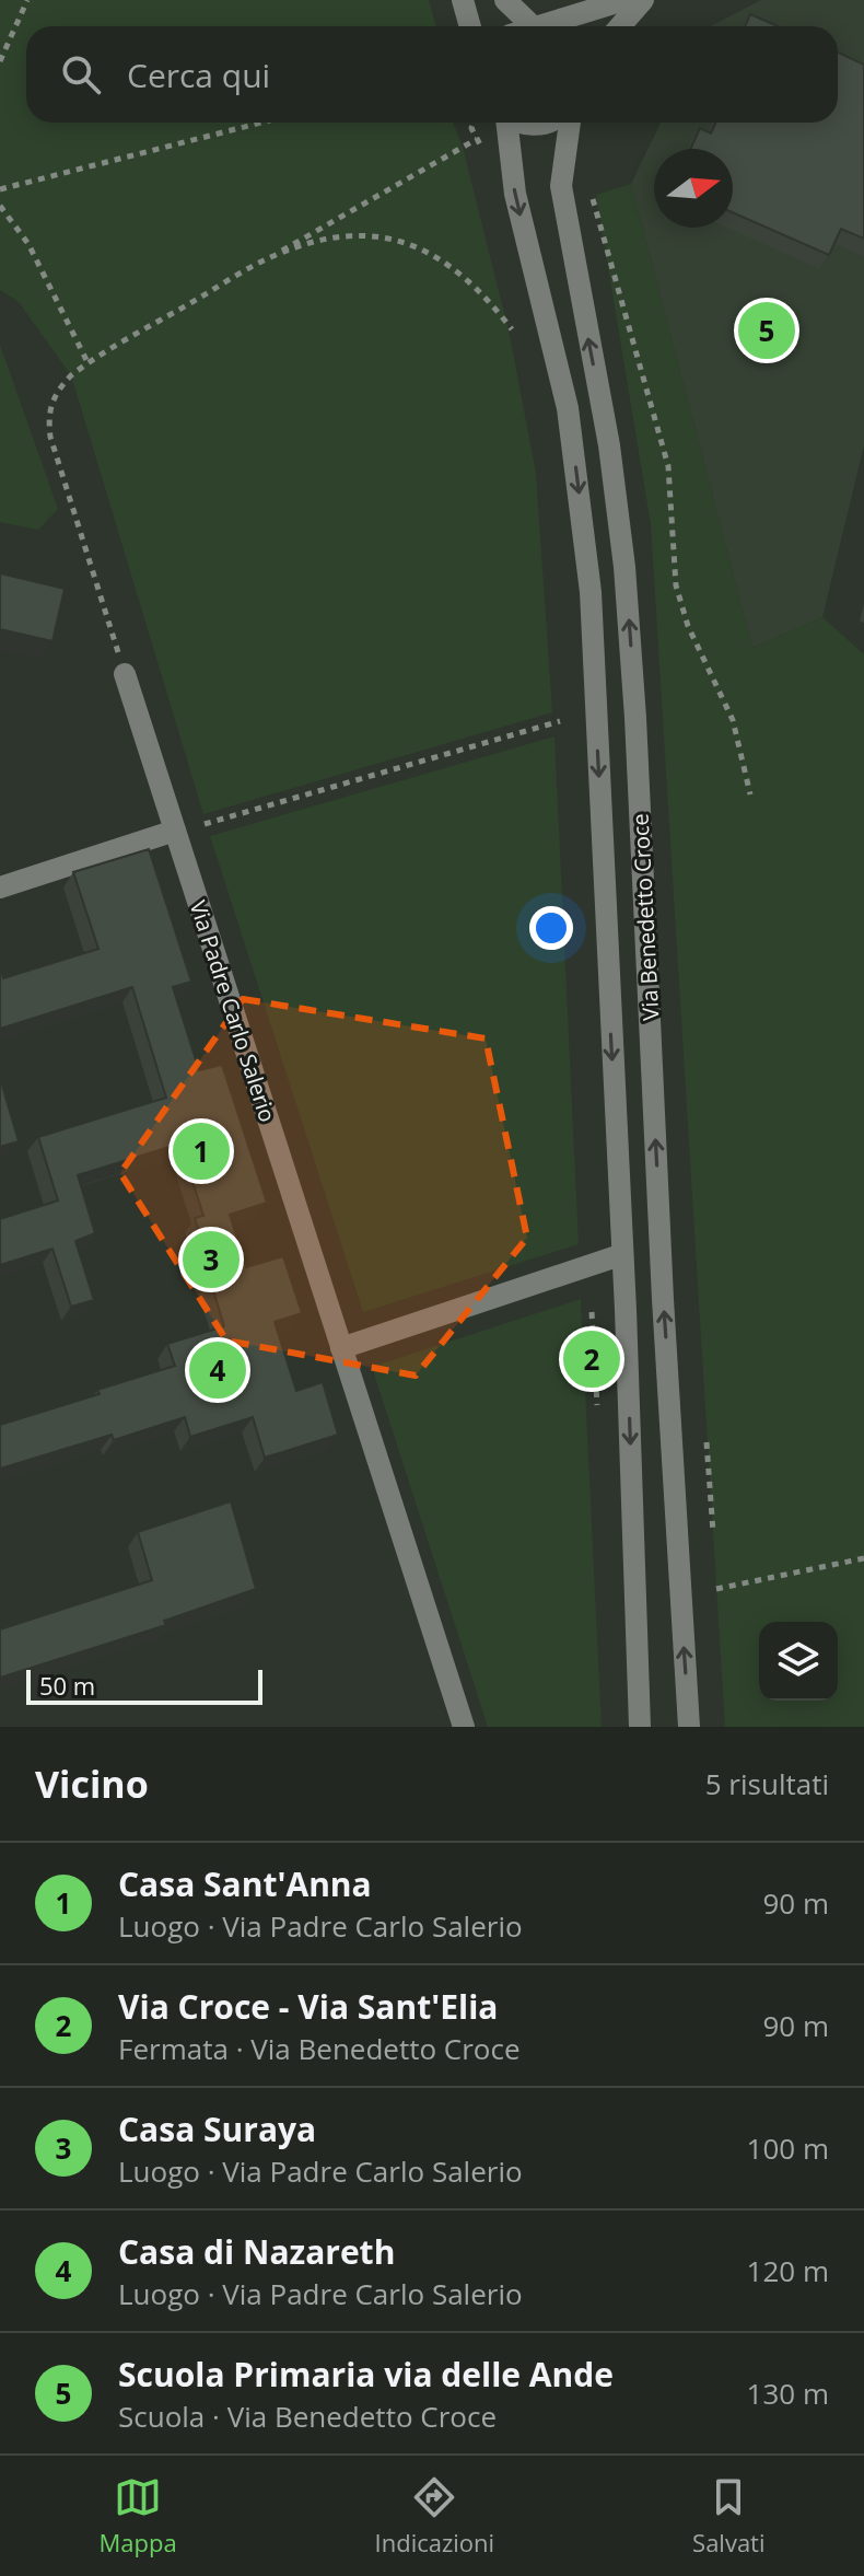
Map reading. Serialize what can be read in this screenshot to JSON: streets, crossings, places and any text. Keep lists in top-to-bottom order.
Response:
{
  "streets": {
    "street": ["Via Benedetto Croce", "Via Padre Carlo Salerio"]
  },
  "scale_bar": "50 m",
  "north": "right",
  "page": {
    "search": "Cerca qui",
    "pins": [
      "5",
      "1",
      "3",
      "2",
      "4"
    ],
    "scale": "50 m",
    "heading": ["Vicino", "5 risultati"],
    "list": [
      {
        "mark": "1",
        "name": "Casa Sant'Anna",
        "note": "Luogo · Via Padre Carlo Salerio",
        "value": "90 m"
      },
      {
        "mark": "2",
        "name": "Via Croce - Via Sant'Elia",
        "note": "Fermata · Via Benedetto Croce",
        "value": "90 m"
      },
      {
        "mark": "3",
        "name": "Casa Suraya",
        "note": "Luogo · Via Padre Carlo Salerio",
        "value": "100 m"
      },
      {
        "mark": "4",
        "name": "Casa di Nazareth",
        "note": "Luogo · Via Padre Carlo Salerio",
        "value": "120 m"
      },
      {
        "mark": "5",
        "name": "Scuola Primaria via delle Ande",
        "note": "Scuola · Via Benedetto Croce",
        "value": "130 m"
      }
    ],
    "nav": ["Mappa", "Indicazioni", "Salvati"]
  }
}
